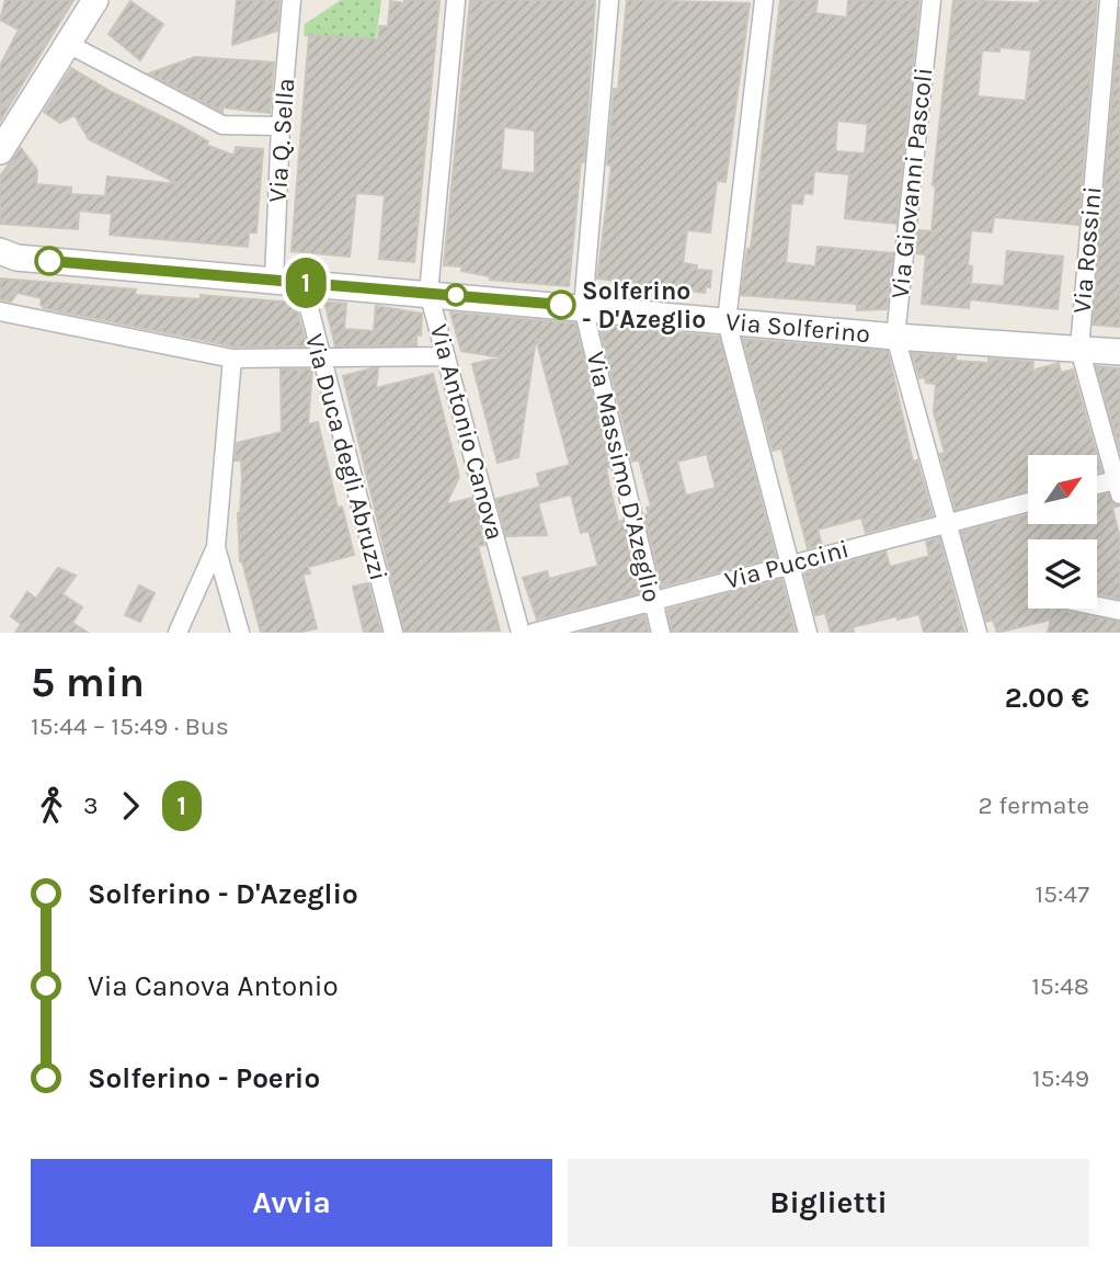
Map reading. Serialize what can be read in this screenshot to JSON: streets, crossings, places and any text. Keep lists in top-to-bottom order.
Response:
{
  "streets": {
    "street": [
      "Via Q. Sella",
      "Via Giovanni Pascoli",
      "Via Rossini",
      "Via Solferino",
      "Via Antonio Canova",
      "Via Duca degli Abruzzi",
      "Via Massimo D'Azeglio",
      "Via Puccini"
    ]
  },
  "crossings": [
    ["Via Q. Sella", "Via Solferino"],
    ["Via Giovanni Pascoli", "Via Solferino"],
    ["Via Giovanni Pascoli", "Via Puccini"],
    ["Via Rossini", "Via Solferino"],
    ["Via Solferino", "Via Antonio Canova"],
    ["Via Solferino", "Via Duca degli Abruzzi"],
    ["Via Solferino", "Via Massimo D'Azeglio"],
    ["Via Massimo D'Azeglio", "Via Puccini"]
  ],
  "places": ["Solferino - D'Azeglio"],
  "lines": ["bus line 1"],
  "north": "top right",
  "page": {
    "on_map": "1",
    "heading": ["5 min", "15:44 – 15:49 · Bus", "2.00 €"],
    "legs": ["3", "1", "2 fermate"],
    "list": [
      {
        "name": "Solferino - D'Azeglio",
        "value": "15:47"
      },
      {
        "name": "Via Canova Antonio",
        "value": "15:48"
      },
      {
        "name": "Solferino - Poerio",
        "value": "15:49"
      }
    ],
    "buttons": ["Avvia", "Biglietti"]
  }
}
